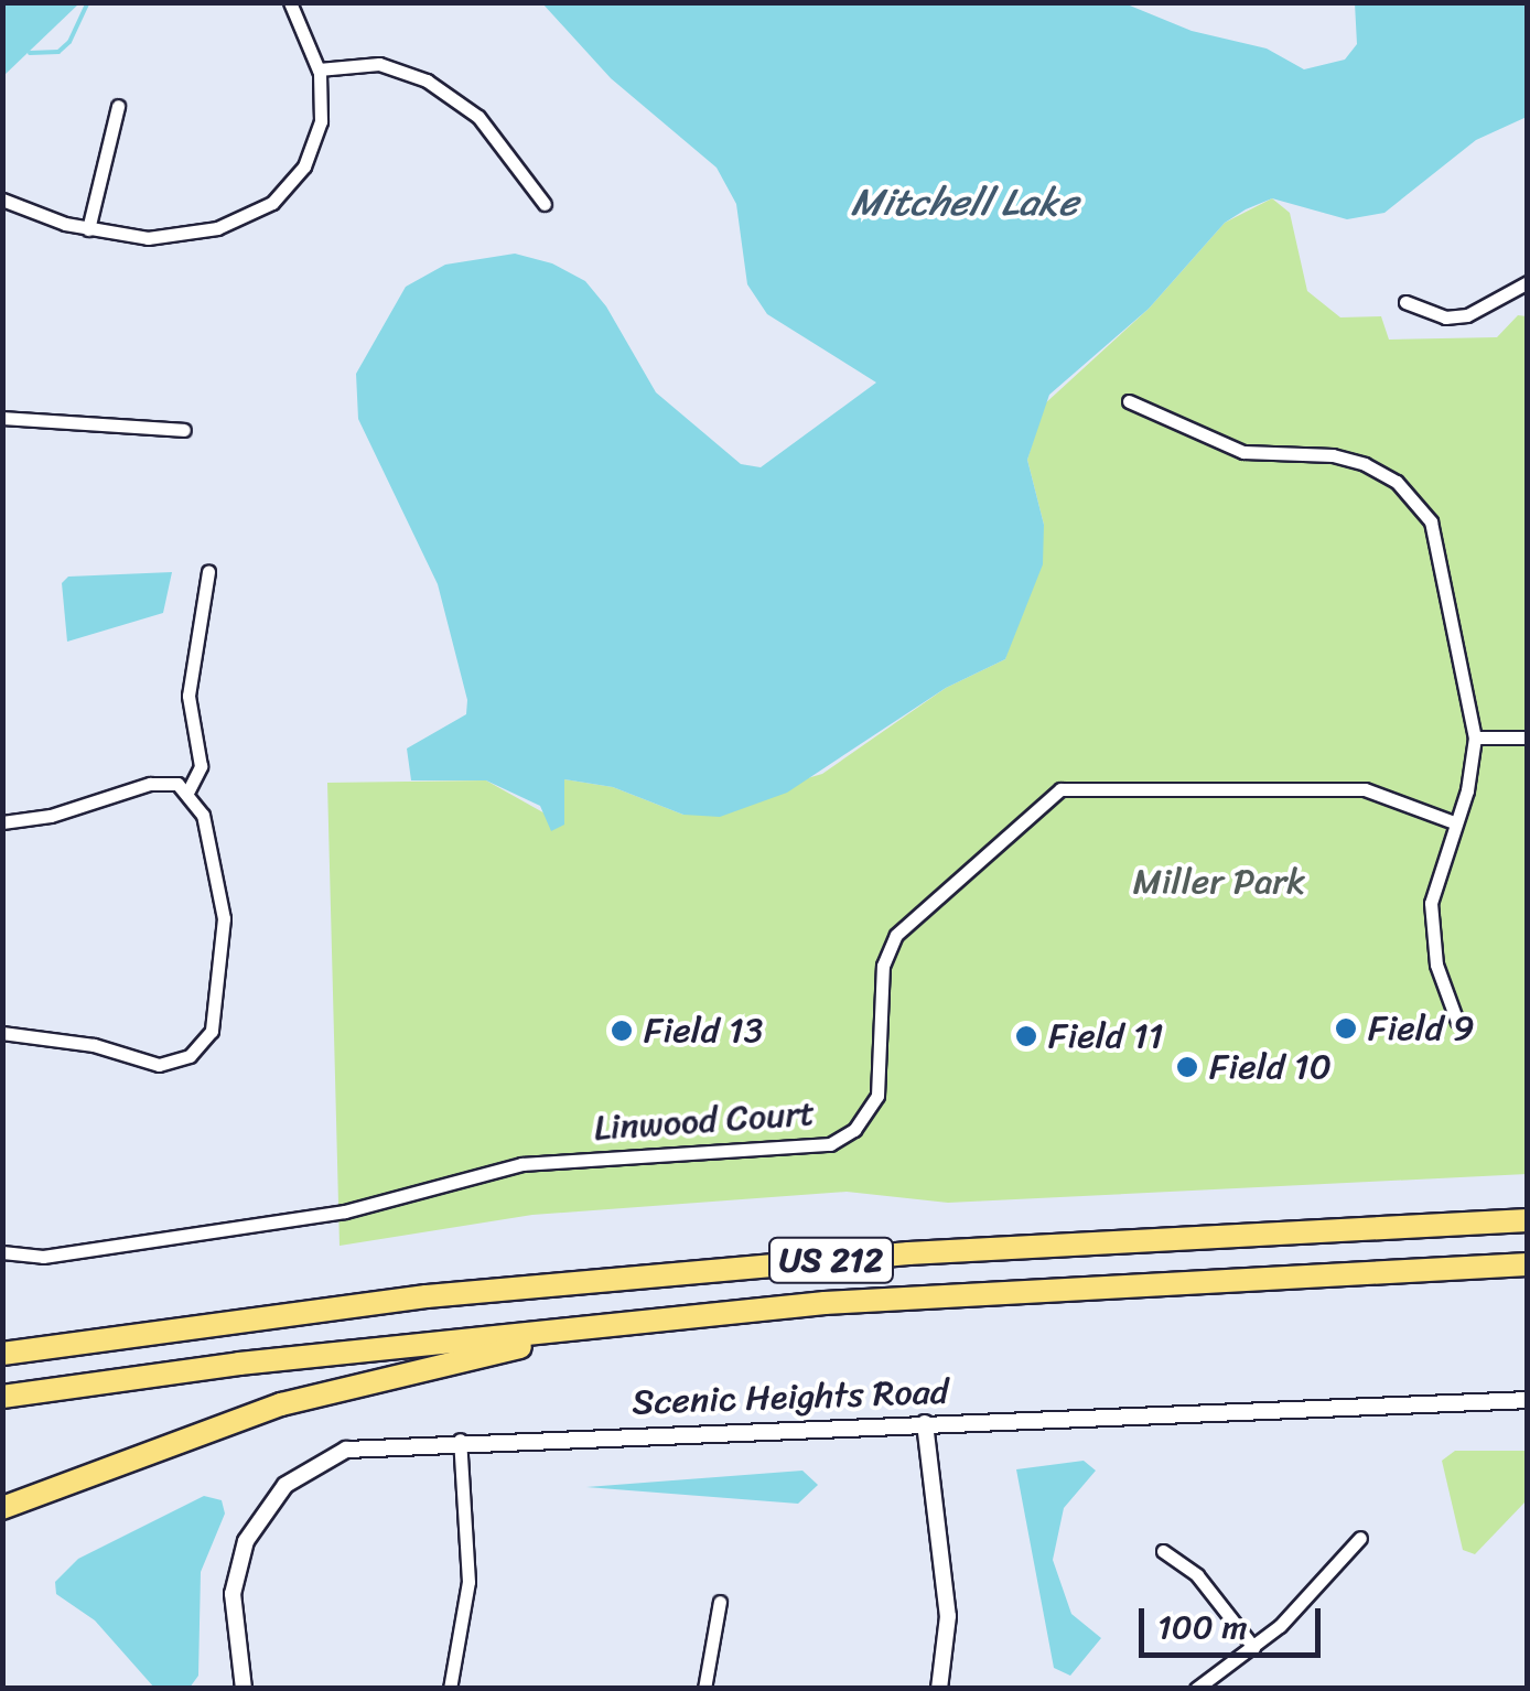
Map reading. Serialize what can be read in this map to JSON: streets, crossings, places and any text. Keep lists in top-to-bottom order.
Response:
{
  "streets": {
    "highway": ["US 212"],
    "street": ["Linwood Court", "Scenic Heights Road"]
  },
  "water": ["Mitchell Lake"],
  "parks": ["Miller Park"],
  "places": [
    "Field 9",
    "Field 13",
    "Field 11",
    "Field 10"
  ],
  "scale_bar": "100 m"
}
